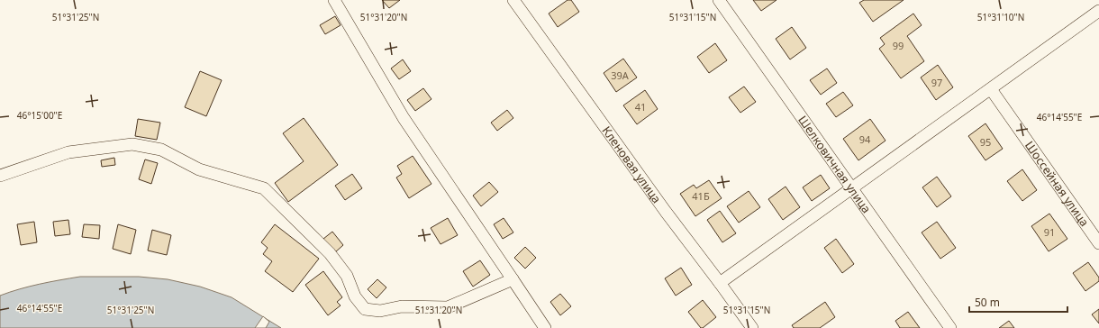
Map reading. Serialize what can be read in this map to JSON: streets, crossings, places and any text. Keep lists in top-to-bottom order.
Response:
{
  "streets": {
    "street": ["Шелковичная улица", "Кленовая улица", "Шоссейная улица"]
  },
  "house_numbers": [
    "99",
    "39А",
    "97",
    "41",
    "94",
    "95",
    "41Б",
    "91"
  ],
  "scale_bar": "50 m",
  "coordinates": [
    "51°31'25\"N",
    "51°31'20\"N",
    "51°31'15\"N",
    "51°31'10\"N",
    "46°15'00\"E",
    "46°14'55\"E"
  ]
}
